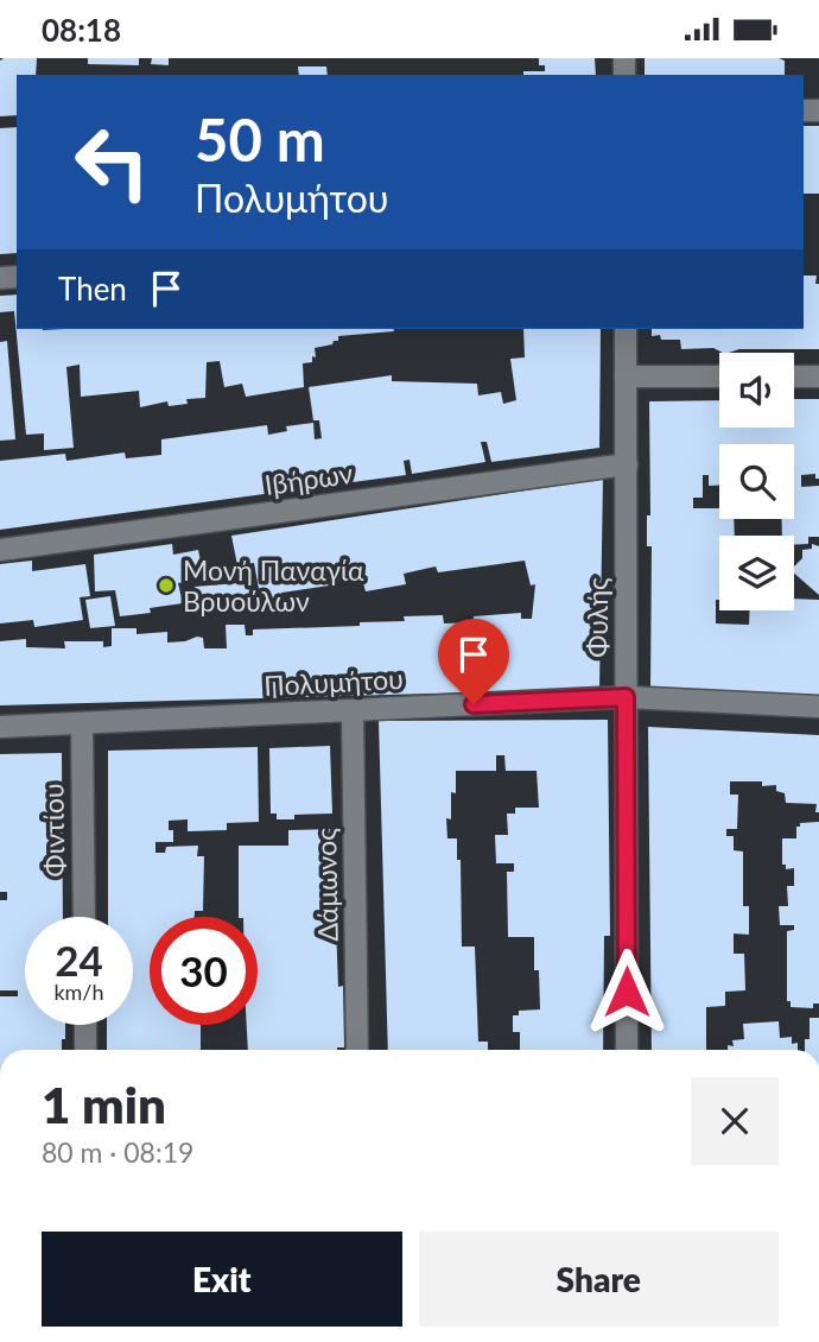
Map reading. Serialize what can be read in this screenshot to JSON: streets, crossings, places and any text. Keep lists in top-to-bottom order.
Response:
{
  "streets": {
    "street": [
      "Ιβήρων",
      "Φυλής",
      "Πολυμήτου",
      "Φιντίου",
      "Δάμωνος"
    ]
  },
  "crossings": [
    ["Ιβήρων", "Φυλής"],
    ["Φυλής", "Πολυμήτου"],
    ["Πολυμήτου", "Φιντίου"],
    ["Πολυμήτου", "Δάμωνος"]
  ],
  "places": ["Μονή Παναγία Βρυούλων"],
  "page": {
    "status": "08:18",
    "turn": ["50 m", "Πολυμήτου"],
    "then": "Then",
    "speed": "24 km/h",
    "limit": "30",
    "heading": ["1 min", "80 m · 08:19"],
    "buttons": ["Exit", "Share"]
  }
}
